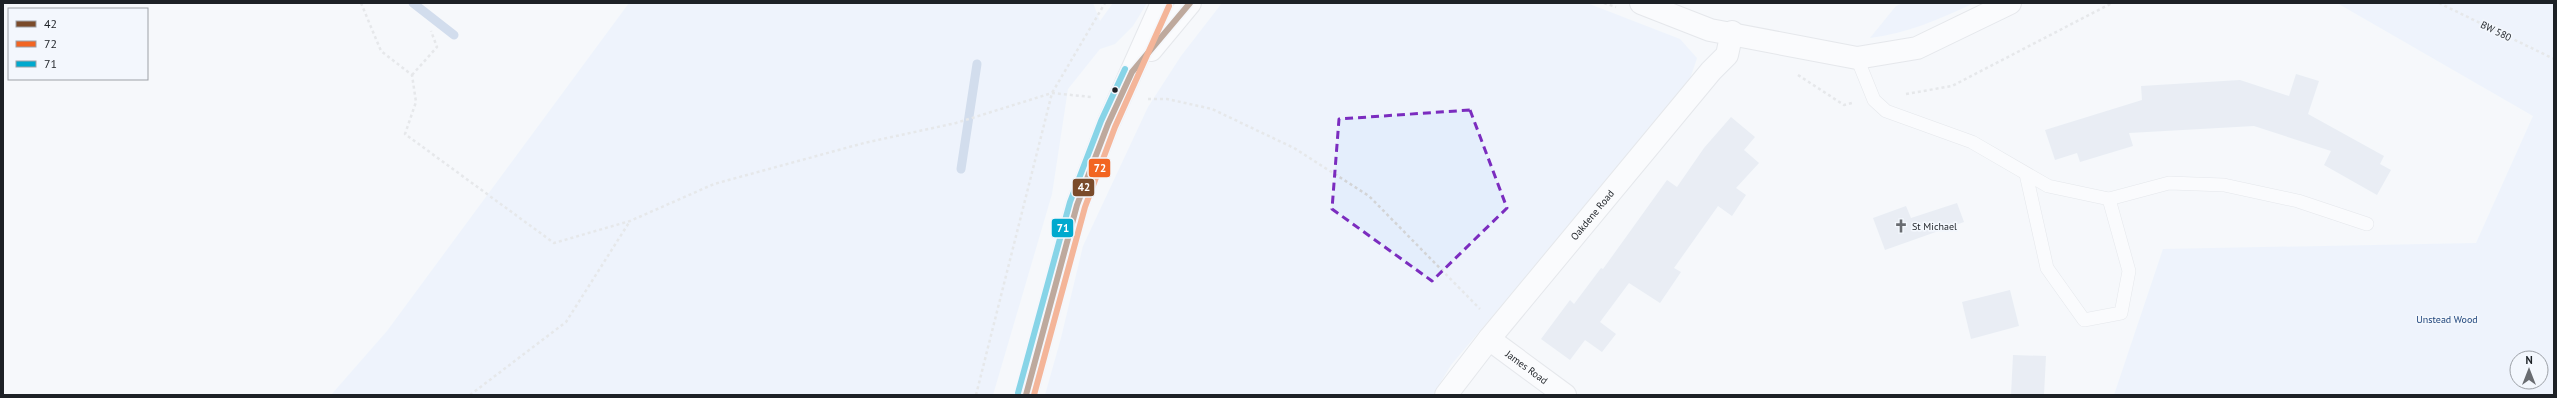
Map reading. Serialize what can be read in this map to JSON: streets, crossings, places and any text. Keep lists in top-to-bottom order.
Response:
{
  "streets": {
    "main road": ["Oakdene Road", "James Road"],
    "path": ["BW 580"]
  },
  "crossings": [
    ["Oakdene Road", "James Road"]
  ],
  "parks": ["Unstead Wood"],
  "places": {
    "church": ["St Michael"]
  },
  "lines": ["transit line 42", "transit line 72", "transit line 71"],
  "legend": ["42", "72", "71"],
  "north": "top"
}
